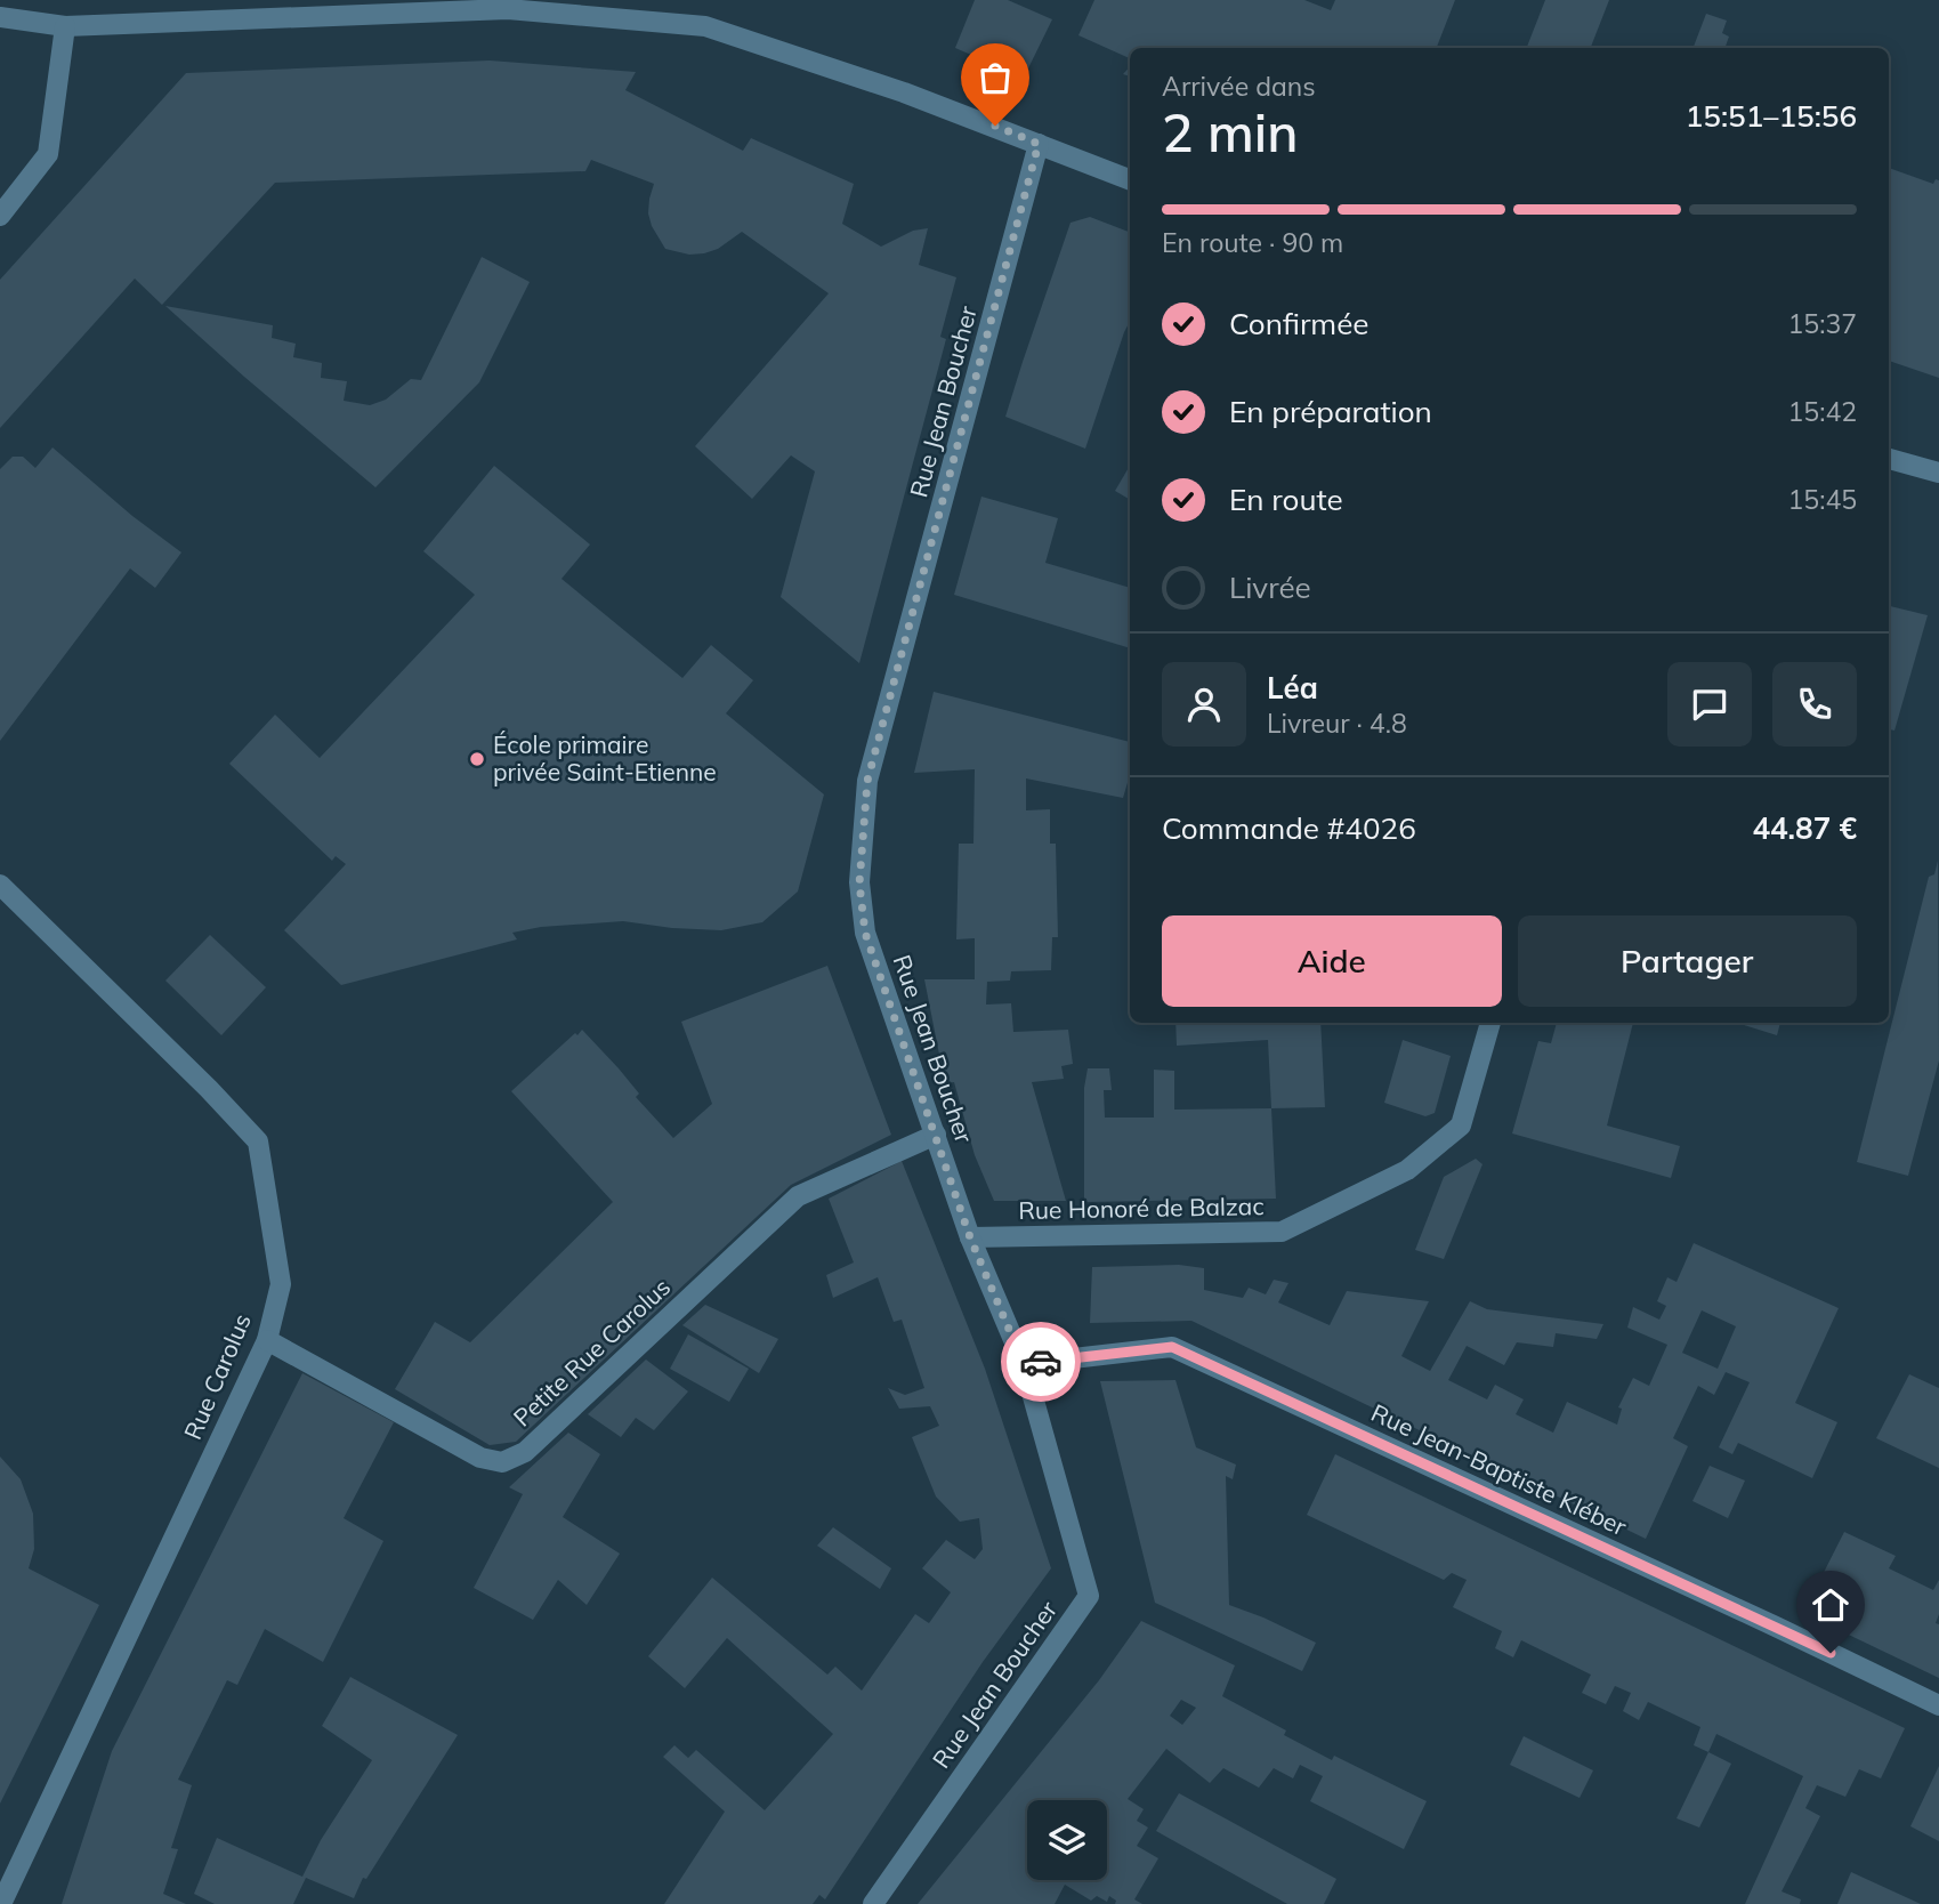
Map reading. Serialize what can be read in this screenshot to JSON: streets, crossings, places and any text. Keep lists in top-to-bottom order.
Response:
{
  "streets": {
    "street": [
      "Rue Jean Boucher",
      "Rue Honoré de Balzac",
      "Petite Rue Carolus",
      "Rue Carolus",
      "Rue Jean-Baptiste Kléber"
    ]
  },
  "crossings": [
    ["Rue Jean Boucher", "Rue Honoré de Balzac"],
    ["Rue Jean Boucher", "Petite Rue Carolus"],
    ["Rue Jean Boucher", "Rue Jean-Baptiste Kléber"],
    ["Petite Rue Carolus", "Rue Carolus"]
  ],
  "places": ["École primaire privée Saint-Etienne"],
  "page": {
    "heading": ["2 min", "Arrivée dans", "15:51–15:56"],
    "panel": [
      "Léa",
      "Livreur · 4.8",
      "Commande #4026",
      "44.87 €"
    ],
    "bar": "En route · 90 m",
    "list": [
      ["Confirmée", "15:37"],
      ["En préparation", "15:42"],
      ["En route", "15:45"],
      "Livrée"
    ],
    "buttons": ["Aide", "Partager"]
  }
}
